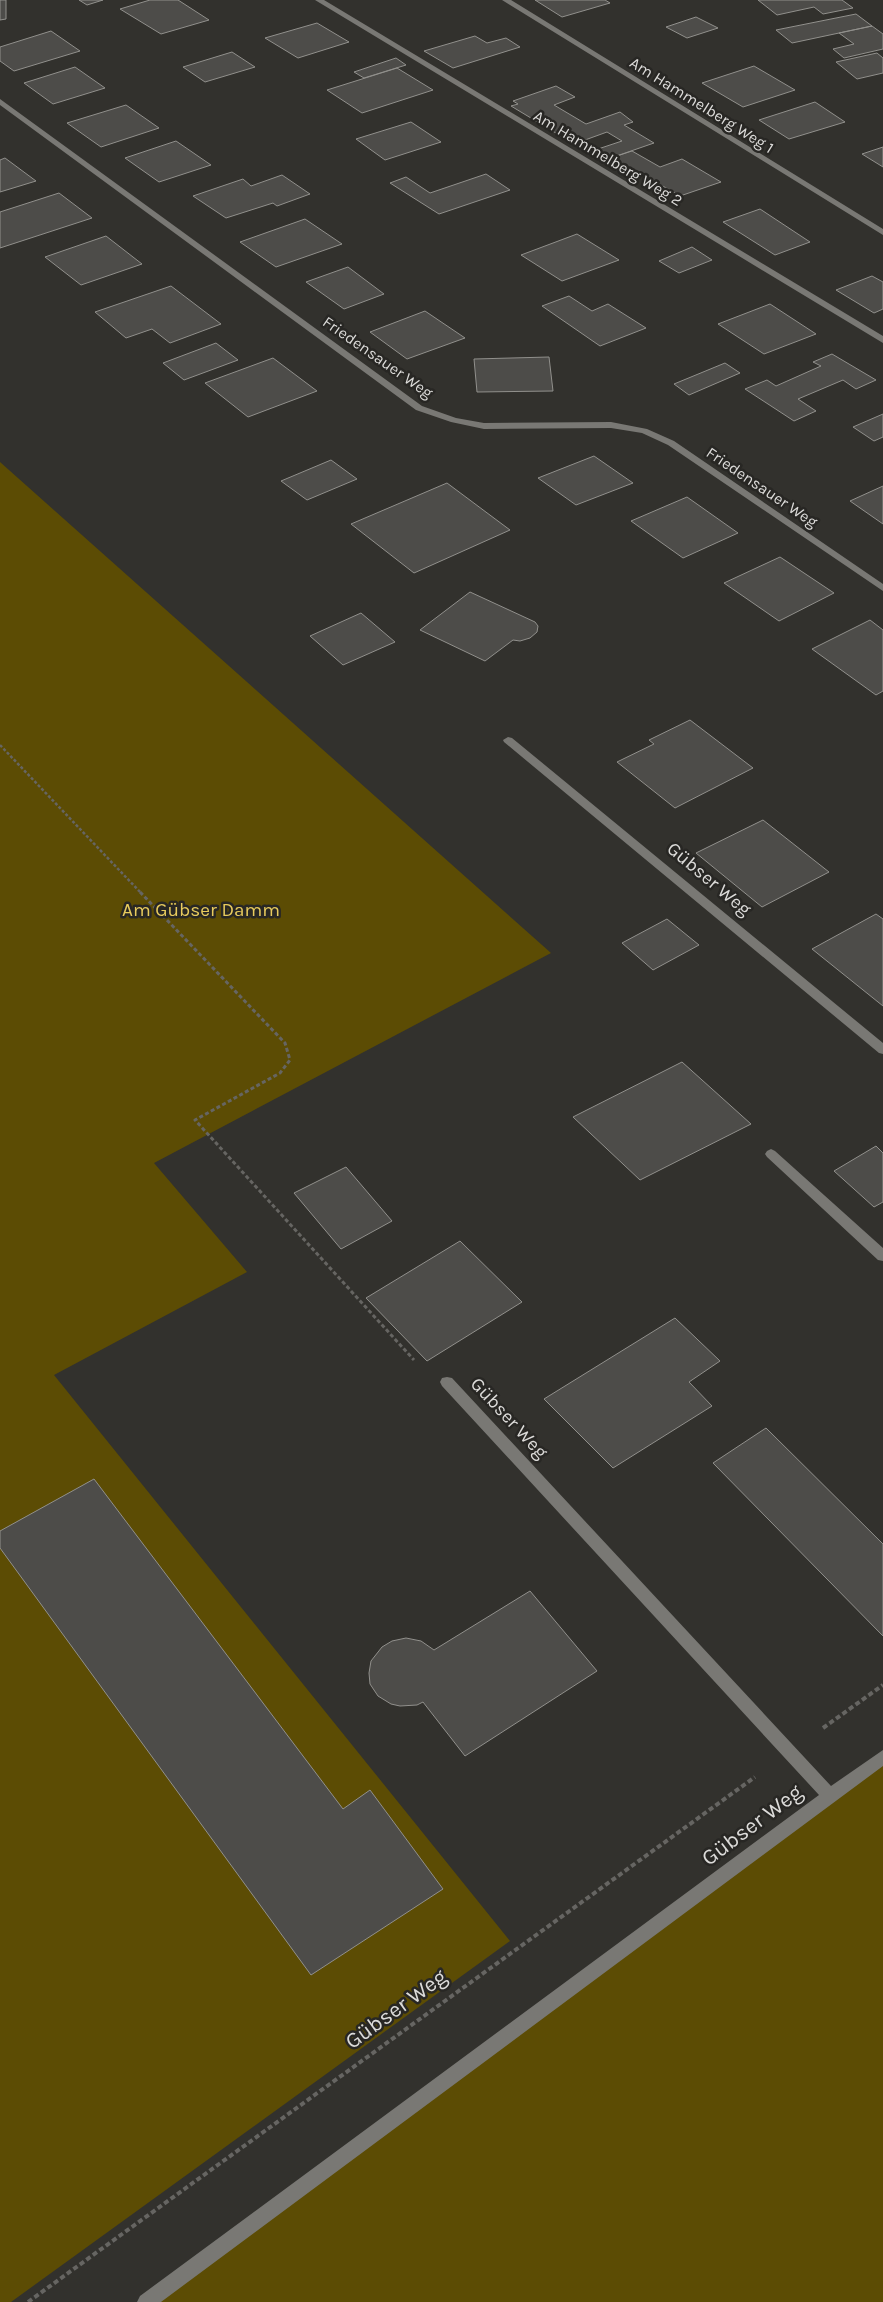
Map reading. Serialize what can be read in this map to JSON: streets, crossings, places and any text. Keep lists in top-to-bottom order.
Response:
{
  "streets": {
    "street": [
      "Am Hammelberg Weg 1",
      "Am Hammelberg Weg 2",
      "Friedensauer Weg",
      "Gübser Weg"
    ]
  },
  "parks": ["Am Gübser Damm"]
}
